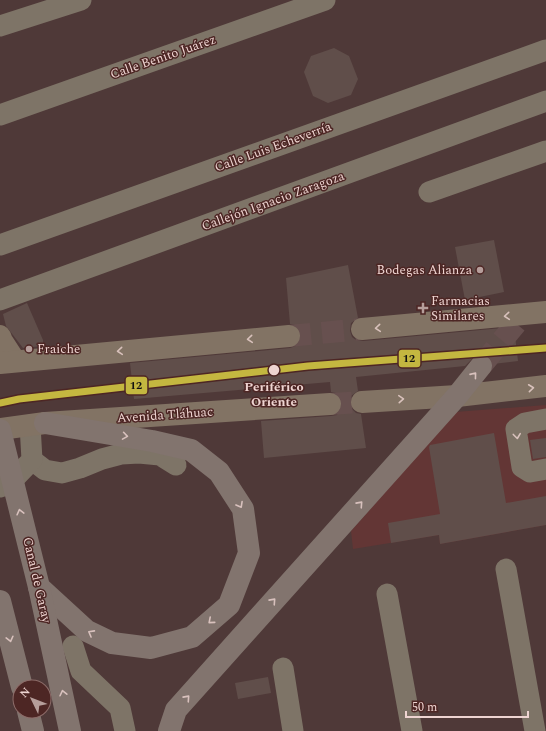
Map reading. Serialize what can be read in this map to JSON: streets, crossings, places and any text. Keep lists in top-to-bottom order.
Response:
{
  "streets": {
    "highway": ["Canal de Garay"],
    "main road": ["Avenida Tláhuac"],
    "street": ["Calle Benito Juárez", "Calle Luis Echeverría", "Callejón Ignacio Zaragoza"]
  },
  "crossings": [
    ["Avenida Tláhuac", "Canal de Garay"]
  ],
  "places": {
    "other": ["Bodegas Alianza", "Fraiche", "Periférico Oriente"],
    "health": ["Farmacias Similares"]
  },
  "lines": ["transit line 12"],
  "scale_bar": "50 m",
  "north": "top left"
}
